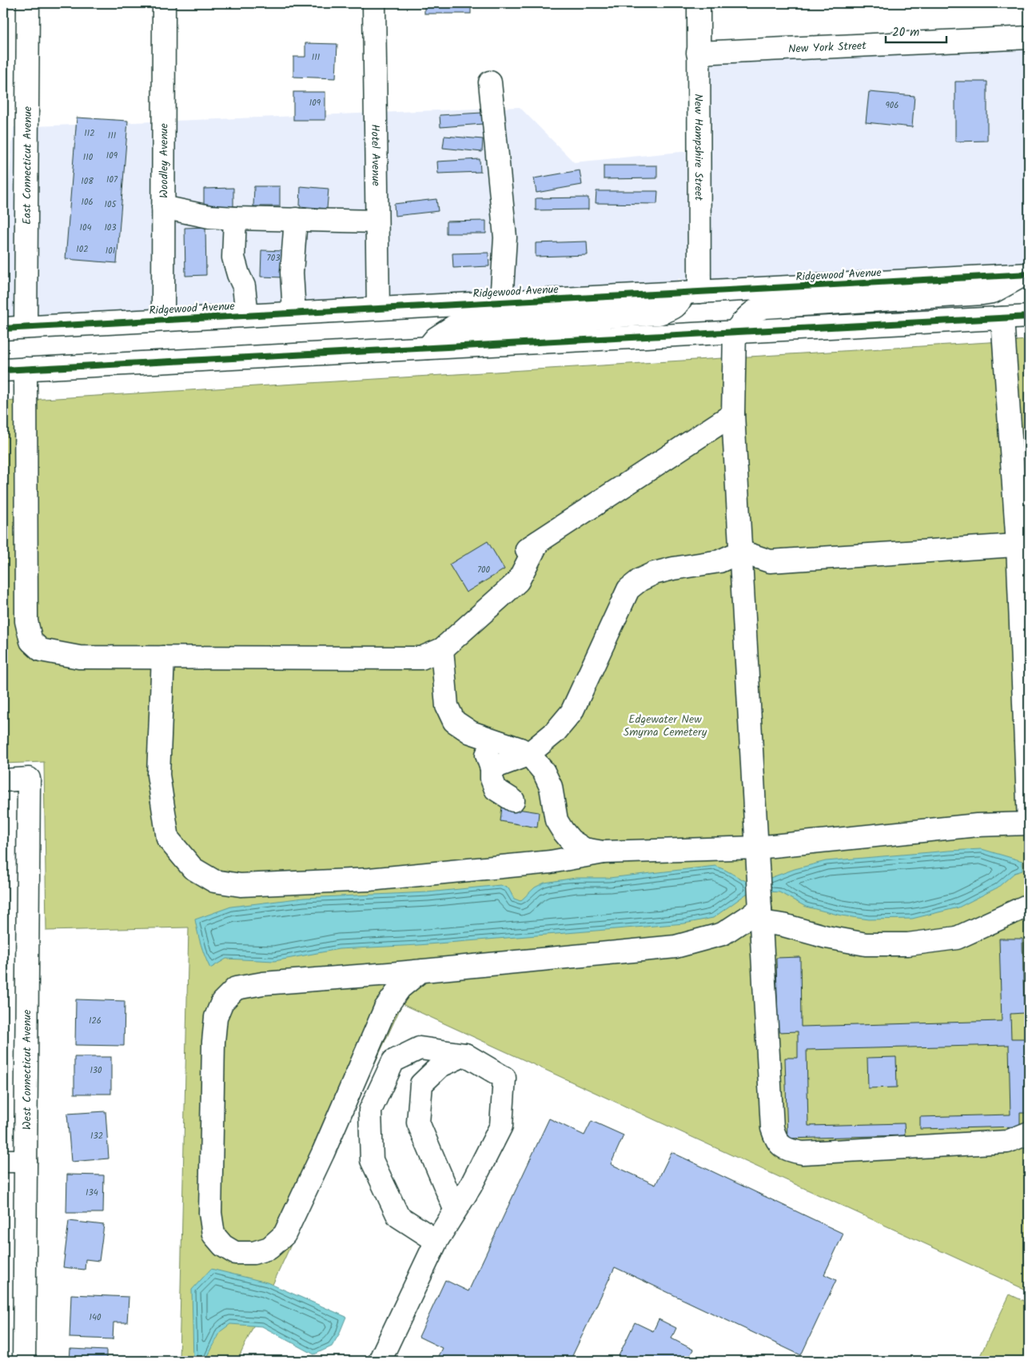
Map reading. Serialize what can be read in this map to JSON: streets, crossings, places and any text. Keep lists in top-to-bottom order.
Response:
{
  "streets": {
    "main road": [
      "New York Street",
      "New Hampshire Street",
      "Hotel Avenue",
      "Woodley Avenue",
      "East Connecticut Avenue",
      "Ridgewood Avenue",
      "West Connecticut Avenue"
    ]
  },
  "crossings": [
    ["New York Street", "New Hampshire Street"],
    ["New Hampshire Street", "Ridgewood Avenue"],
    ["Hotel Avenue", "Ridgewood Avenue"],
    ["Woodley Avenue", "Ridgewood Avenue"],
    ["East Connecticut Avenue", "Ridgewood Avenue"]
  ],
  "parks": ["Edgewater New Smyrna Cemetery"],
  "house_numbers": [
    "111",
    "109",
    "906",
    "112",
    "111",
    "109",
    "110",
    "107",
    "108",
    "106",
    "105",
    "104",
    "103",
    "102",
    "101",
    "703",
    "700",
    "126",
    "130",
    "132",
    "134",
    "140"
  ],
  "scale_bar": "20 m"
}
